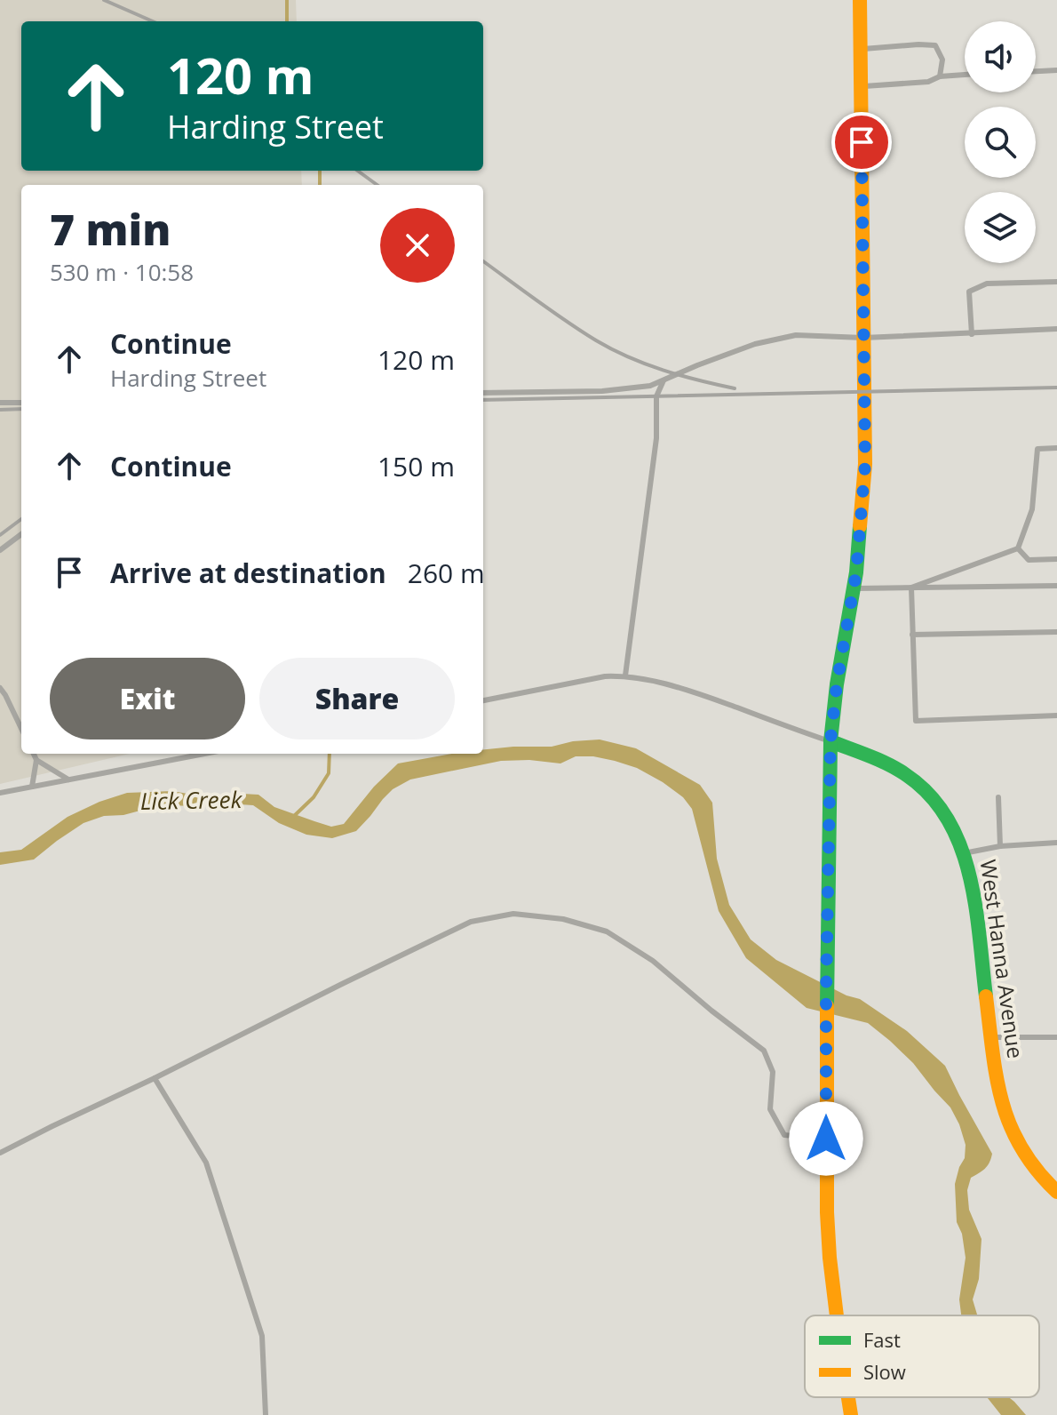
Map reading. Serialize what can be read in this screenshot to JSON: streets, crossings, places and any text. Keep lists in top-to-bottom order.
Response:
{
  "streets": {
    "main road": ["West Hanna Avenue"]
  },
  "water": ["Lick Creek"],
  "legend": ["Fast", "Slow"],
  "page": {
    "turn": ["120 m", "Harding Street"],
    "heading": ["7 min", "530 m · 10:58"],
    "list": [
      {
        "name": "Continue",
        "note": "Harding Street",
        "value": "120 m"
      },
      {
        "name": "Continue",
        "value": "150 m"
      },
      {
        "name": "Arrive at destination",
        "value": "260 m"
      }
    ],
    "buttons": ["Exit", "Share"]
  }
}
